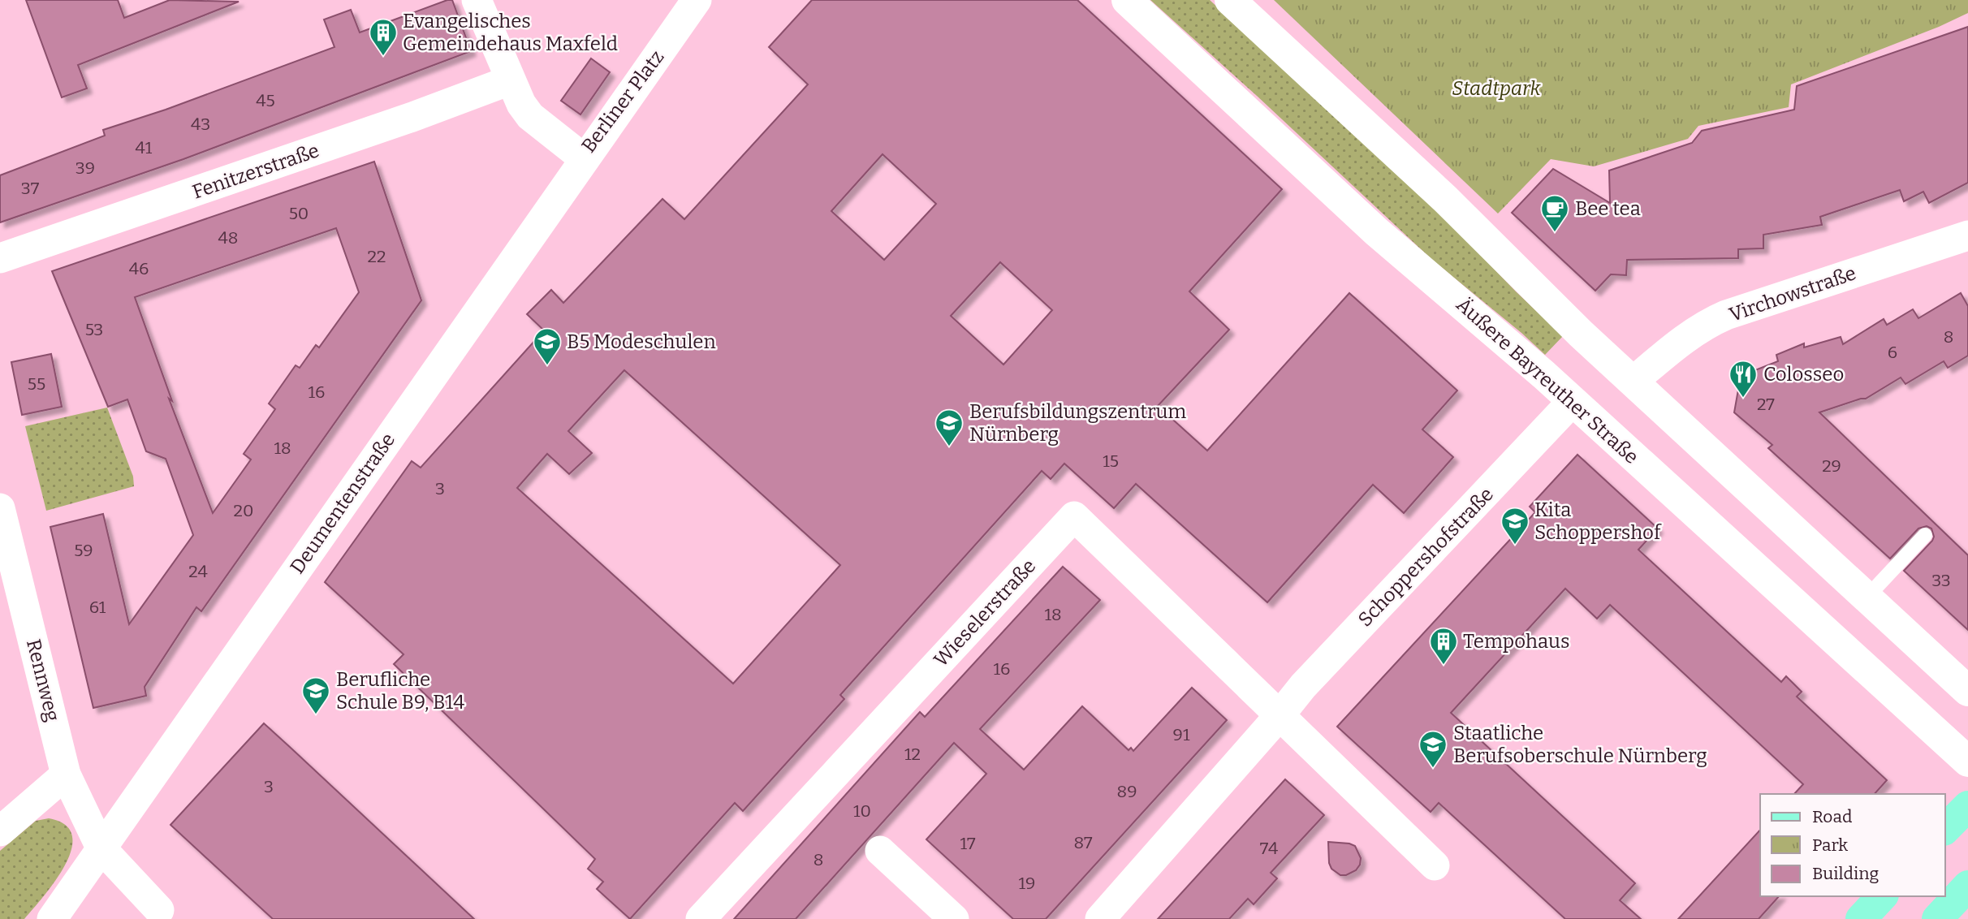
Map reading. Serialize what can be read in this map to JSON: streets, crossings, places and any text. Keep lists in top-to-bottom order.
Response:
{
  "streets": {
    "main road": ["Äußere Bayreuther Straße"],
    "street": [
      "Berliner Platz",
      "Fenitzerstraße",
      "Virchowstraße",
      "Deumentenstraße",
      "Schoppershofstraße",
      "Wieselerstraße",
      "Rennweg"
    ]
  },
  "crossings": [
    ["Berliner Platz", "Fenitzerstraße"],
    ["Berliner Platz", "Deumentenstraße"],
    ["Äußere Bayreuther Straße", "Schoppershofstraße"],
    ["Deumentenstraße", "Rennweg"],
    ["Schoppershofstraße", "Wieselerstraße"]
  ],
  "parks": ["Stadtpark"],
  "places": {
    "building": ["Evangelisches Gemeindehaus Maxfeld", "Tempohaus"],
    "cafe": ["Bee tea"],
    "school or university": [
      "B5 Modeschulen",
      "Berufsbildungszentrum Nürnberg",
      "Kita Schoppershof",
      "Berufliche Schule B9, B14",
      "Staatliche Berufsoberschule Nürnberg"
    ],
    "restaurant": ["Colosseo"]
  },
  "house_numbers": [
    "45",
    "43",
    "41",
    "39",
    "37",
    "50",
    "48",
    "22",
    "46",
    "53",
    "8",
    "6",
    "55",
    "16",
    "27",
    "18",
    "15",
    "29",
    "3",
    "20",
    "59",
    "24",
    "33",
    "61",
    "18",
    "16",
    "91",
    "12",
    "3",
    "89",
    "10",
    "87",
    "17",
    "74",
    "8",
    "19"
  ],
  "legend": ["Road", "Park", "Building"]
}
